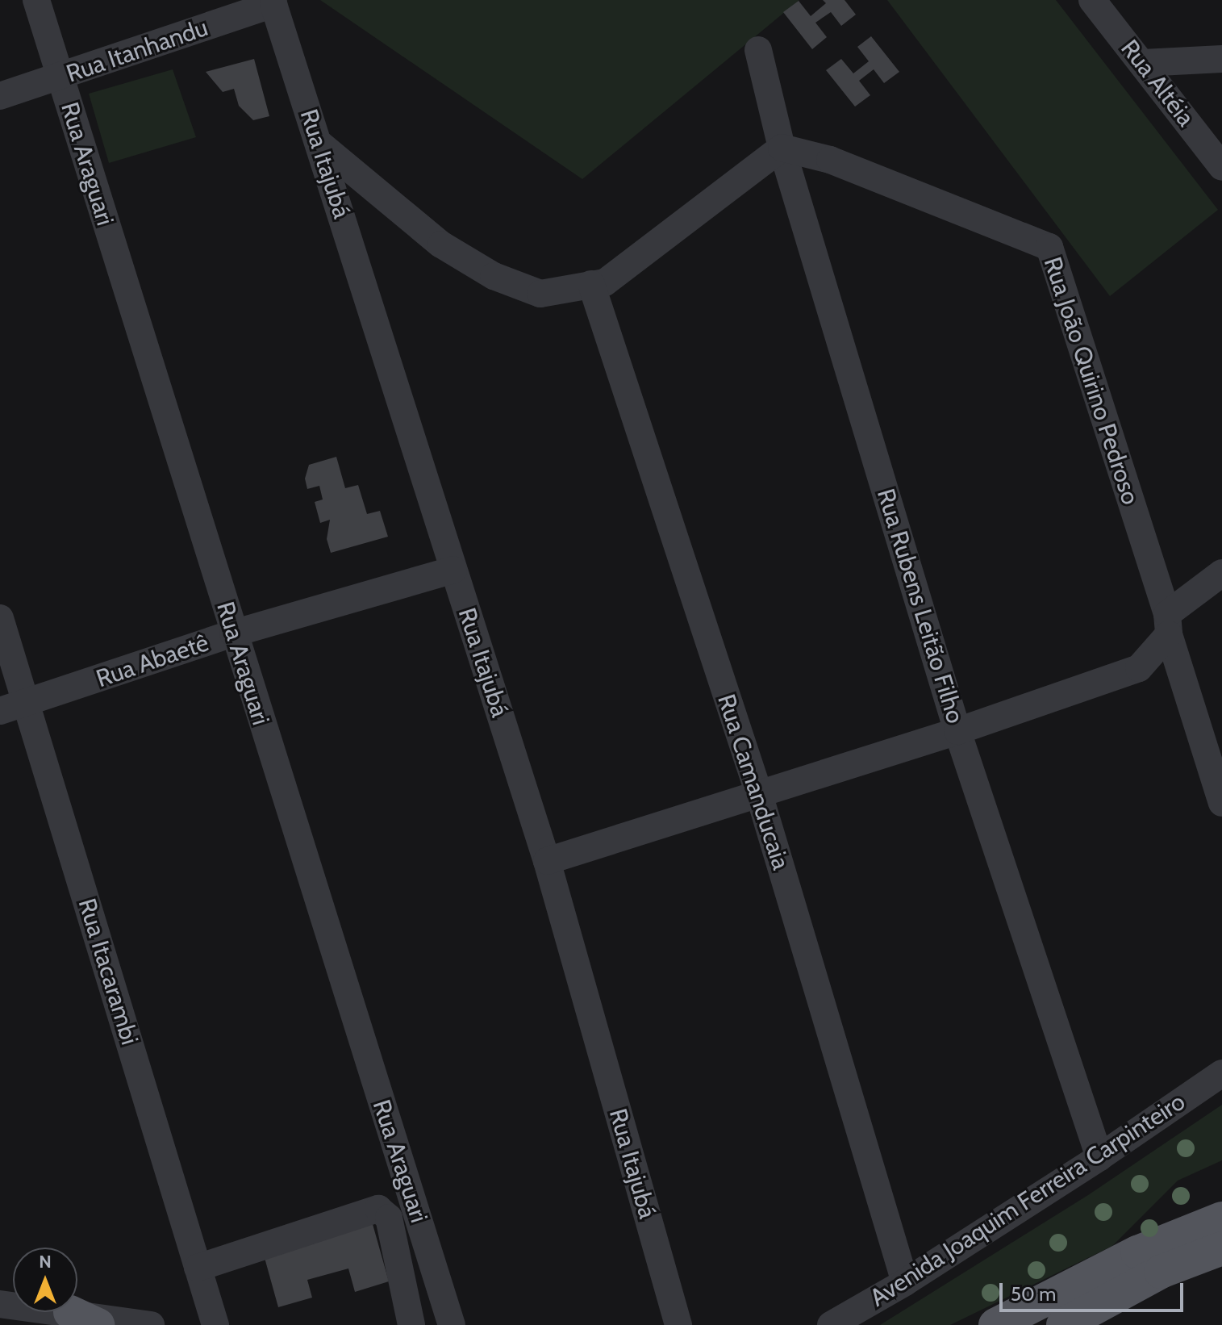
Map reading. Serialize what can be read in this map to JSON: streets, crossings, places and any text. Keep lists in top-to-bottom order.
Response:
{
  "streets": {
    "street": [
      "Rua Itanhandu",
      "Rua Altéia",
      "Rua Araguari",
      "Rua Itajubá",
      "Rua João Quirino Pedroso",
      "Rua Rubens Leitão Filho",
      "Rua Abaetê",
      "Rua Camanducaia",
      "Rua Itacarambi",
      "Avenida Joaquim Ferreira Carpinteiro"
    ]
  },
  "crossings": [
    ["Rua Itanhandu", "Rua Araguari"],
    ["Rua Itanhandu", "Rua Itajubá"],
    ["Rua Araguari", "Rua Abaetê"],
    ["Rua Itajubá", "Rua Abaetê"],
    ["Rua João Quirino Pedroso", "Rua Rubens Leitão Filho"],
    ["Rua Rubens Leitão Filho", "Avenida Joaquim Ferreira Carpinteiro"],
    ["Rua Abaetê", "Rua Itacarambi"],
    ["Rua Camanducaia", "Avenida Joaquim Ferreira Carpinteiro"]
  ],
  "scale_bar": "50 m",
  "north": "top"
}
